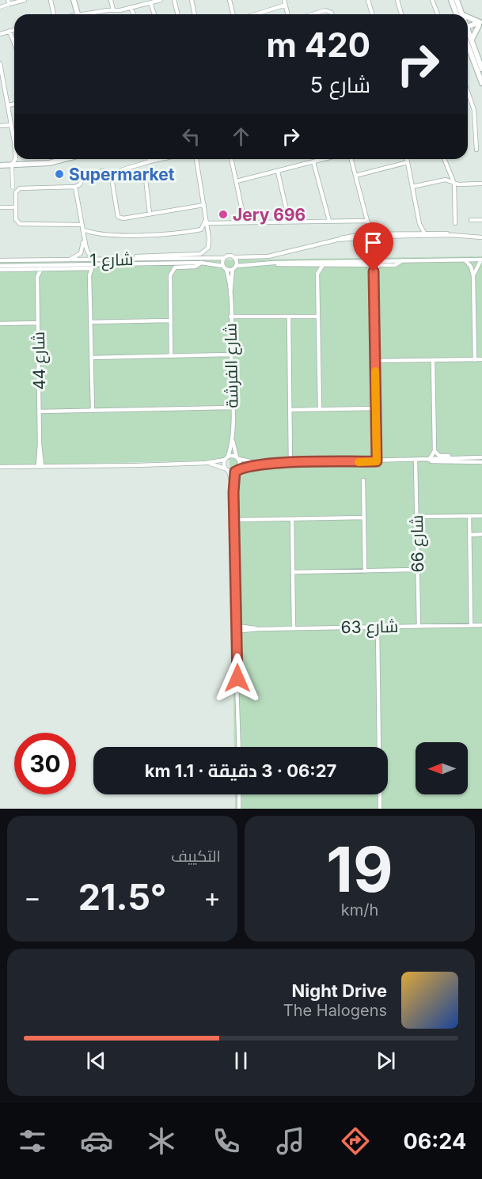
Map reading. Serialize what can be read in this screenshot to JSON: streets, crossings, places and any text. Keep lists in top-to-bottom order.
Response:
{
  "streets": {
    "street": [
      "شارع 1",
      "شارع 44",
      "شارع الفرشة",
      "شارع 66",
      "شارع 63"
    ]
  },
  "crossings": [
    ["شارع 1", "شارع 44"],
    ["شارع 1", "شارع الفرشة"],
    ["شارع 66", "شارع 63"]
  ],
  "places": ["Supermarket", "Jery 696"],
  "north": "left",
  "page": {
    "turn": ["420 m", "شارع 5"],
    "limit": "30",
    "trip": "06:27 · 3 دقيقة · 1.1 km",
    "tile": [
      ["19", "km/h"],
      "التكييف"
    ],
    "heat": ["−", "21.5°", "+"],
    "song": ["Night Drive", "The Halogens"],
    "tabs": "06:24"
  }
}
